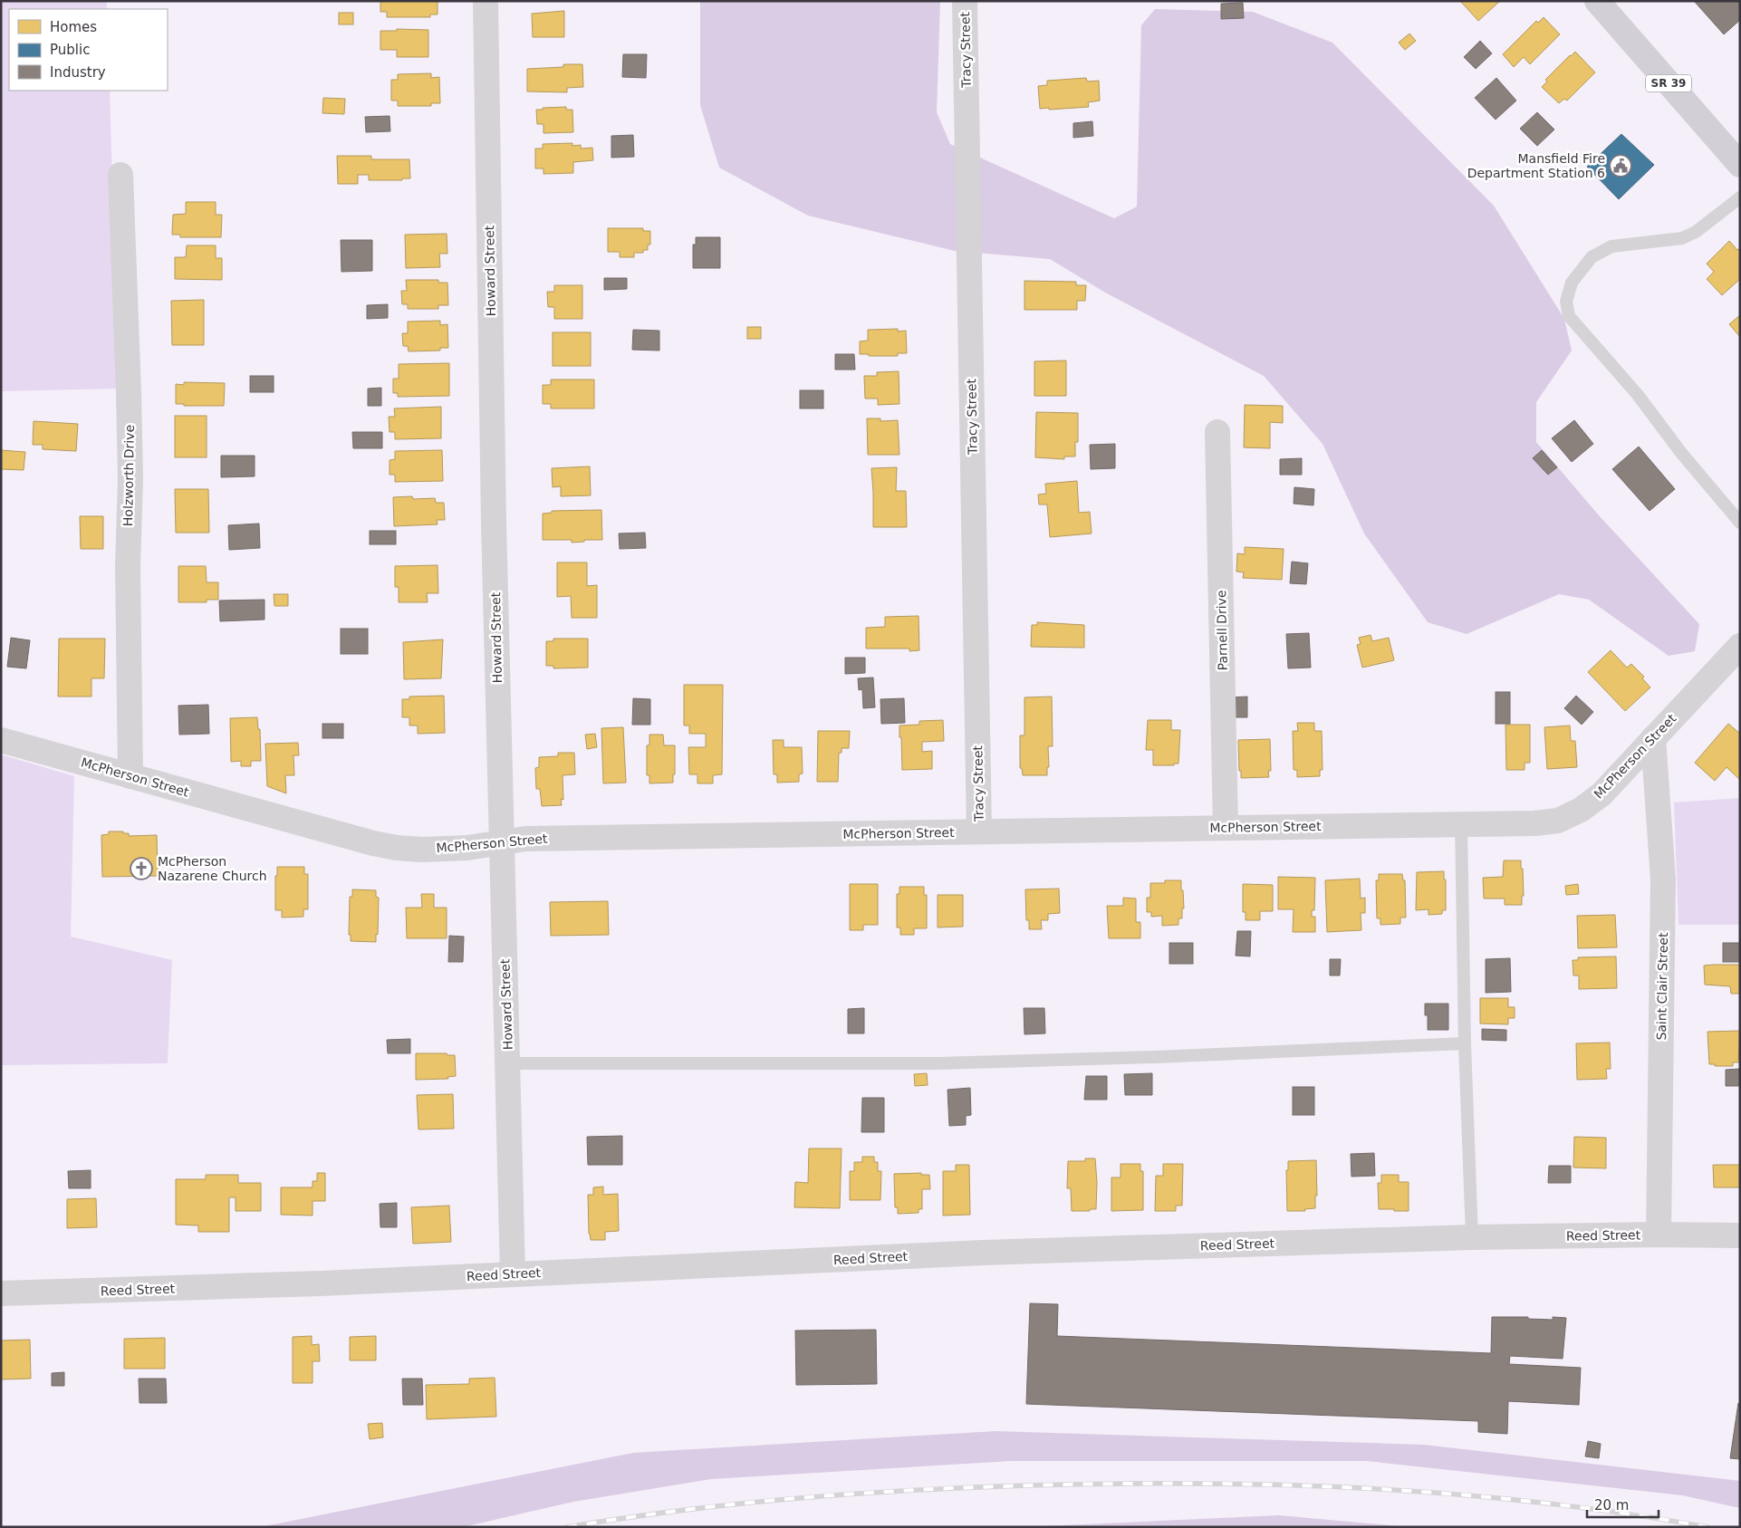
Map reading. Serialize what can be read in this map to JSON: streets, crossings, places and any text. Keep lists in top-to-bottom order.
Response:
{
  "streets": {
    "main road": ["SR 39"],
    "street": [
      "Tracy Street",
      "Howard Street",
      "Holzworth Drive",
      "Parnell Drive",
      "McPherson Street",
      "Saint Clair Street",
      "Reed Street"
    ]
  },
  "crossings": [
    ["Tracy Street", "McPherson Street"],
    ["Howard Street", "McPherson Street"],
    ["Howard Street", "Reed Street"],
    ["Holzworth Drive", "McPherson Street"],
    ["Parnell Drive", "McPherson Street"],
    ["McPherson Street", "Saint Clair Street"],
    ["Saint Clair Street", "Reed Street"]
  ],
  "places": {
    "public building": ["Mansfield Fire Department Station 6"],
    "church": ["McPherson Nazarene Church"]
  },
  "legend": ["Homes", "Public", "Industry"],
  "scale_bar": "20 m"
}
